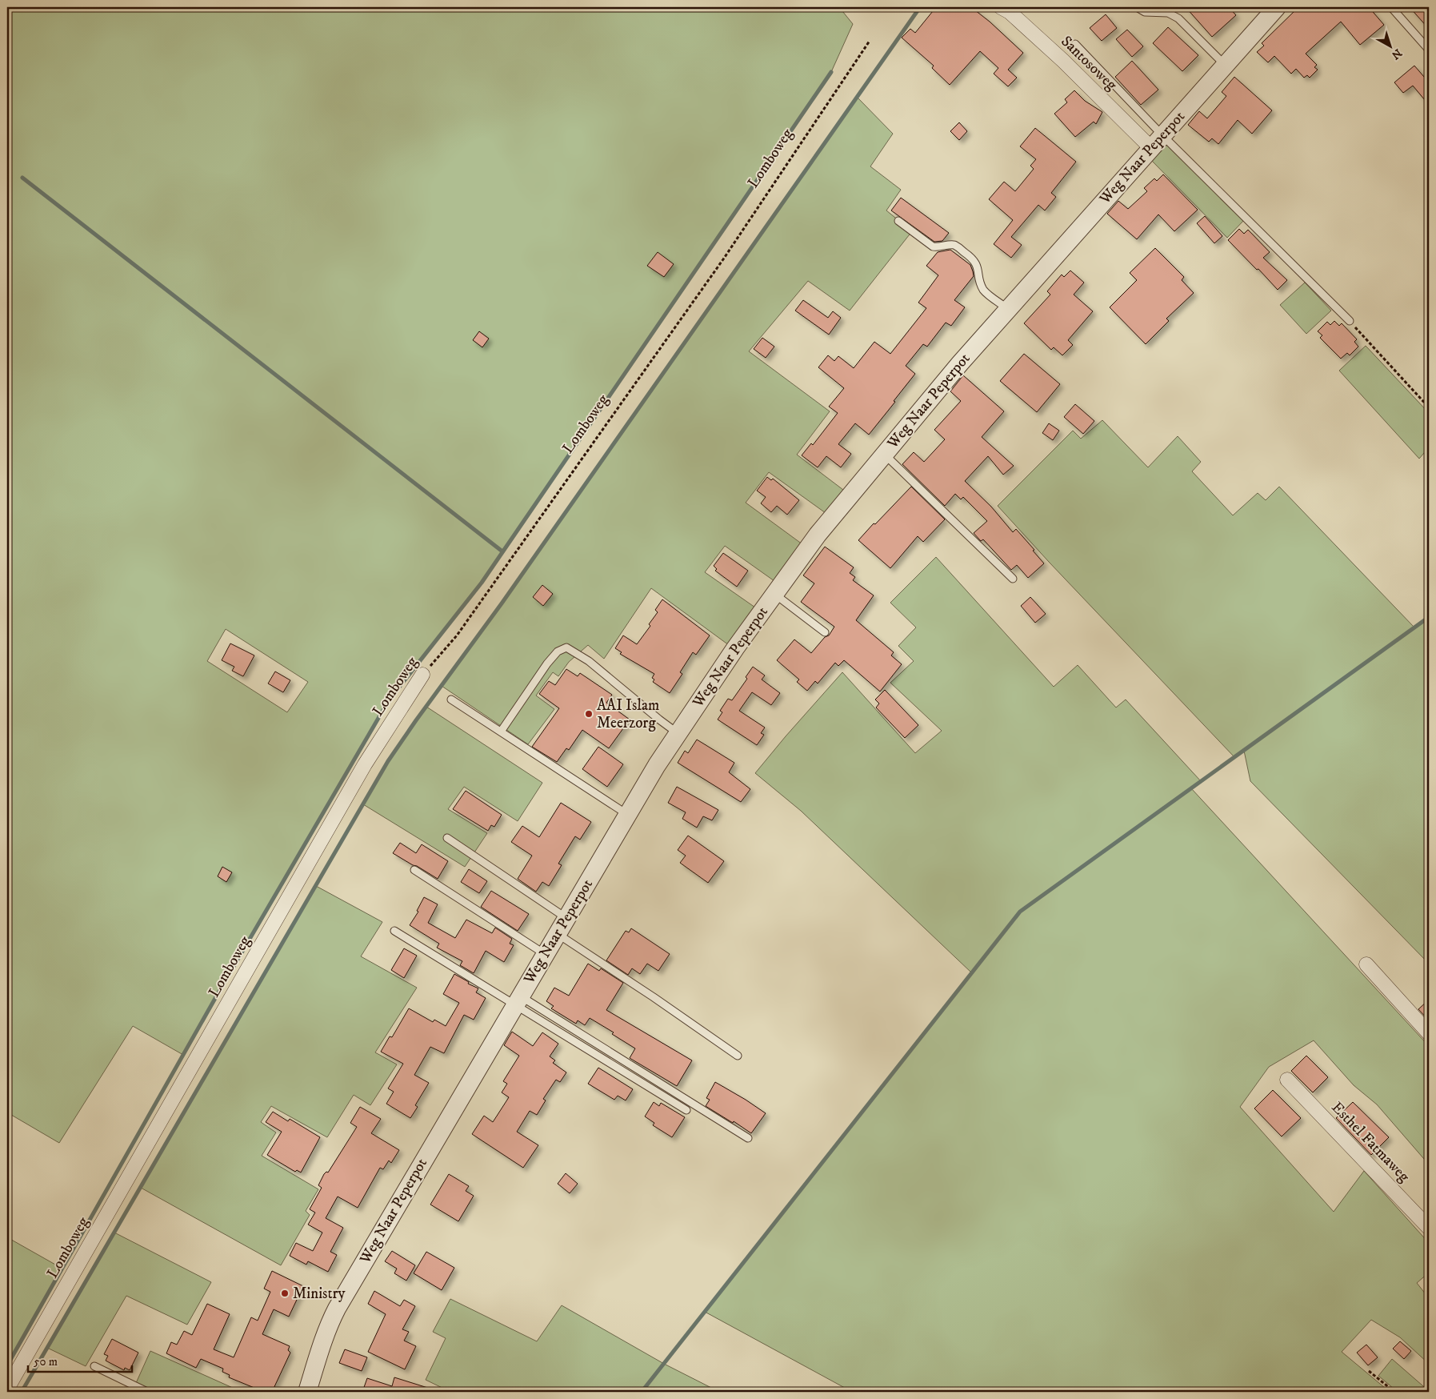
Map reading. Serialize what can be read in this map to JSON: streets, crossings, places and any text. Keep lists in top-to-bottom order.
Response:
{
  "streets": {
    "street": [
      "Santosoweg",
      "Weg Naar Peperpot",
      "Lomboweg",
      "Esthel Fatmaweg"
    ]
  },
  "crossings": [
    ["Santosoweg", "Weg Naar Peperpot"]
  ],
  "places": ["AAI Islam Meerzorg", "Ministry"],
  "scale_bar": "50 m",
  "north": "bottom right"
}
